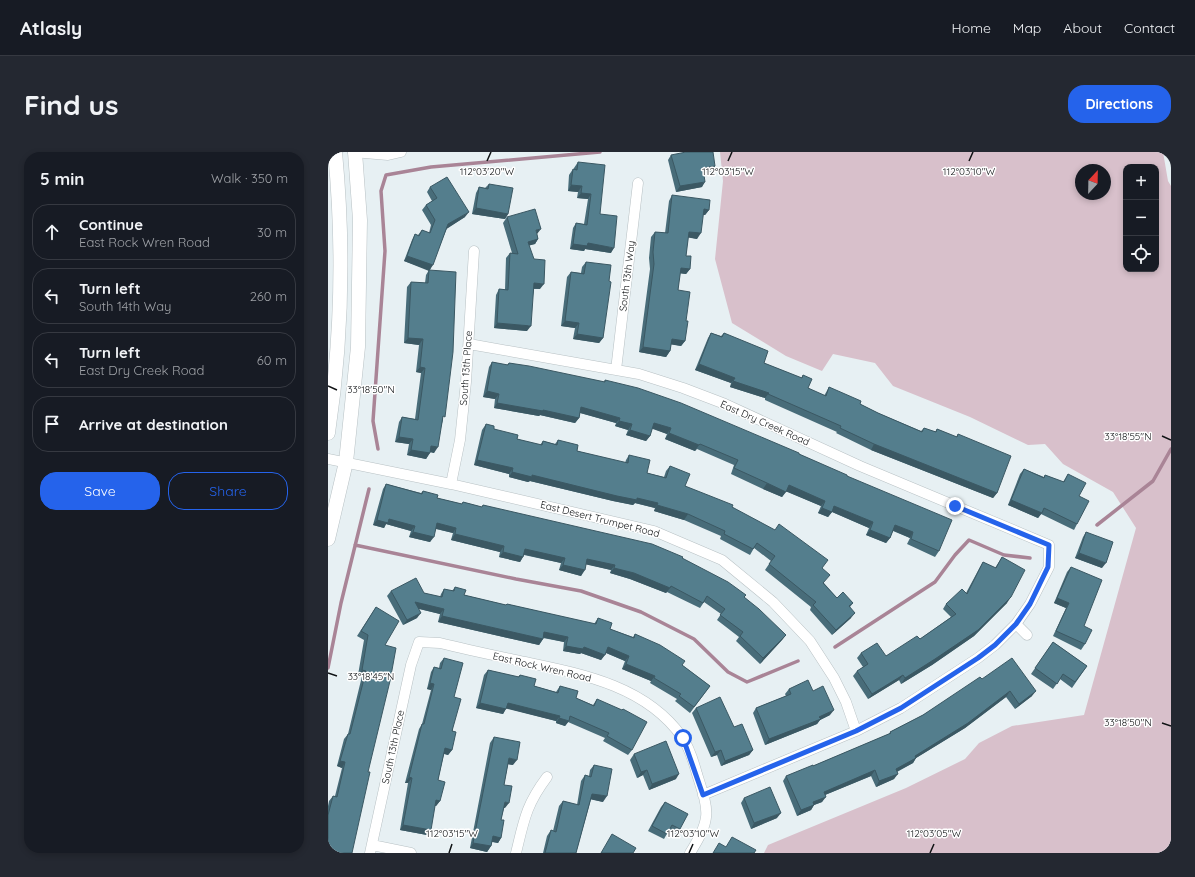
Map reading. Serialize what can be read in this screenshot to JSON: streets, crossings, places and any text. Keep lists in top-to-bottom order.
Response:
{
  "streets": {
    "street": [
      "South 13th Way",
      "South 13th Place",
      "East Dry Creek Road",
      "East Desert Trumpet Road",
      "East Rock Wren Road"
    ]
  },
  "crossings": [
    ["South 13th Way", "East Dry Creek Road"],
    ["South 13th Place", "East Dry Creek Road"],
    ["South 13th Place", "East Desert Trumpet Road"],
    ["South 13th Place", "East Rock Wren Road"]
  ],
  "north": "top",
  "page": {
    "header": "Atlasly",
    "nav": [
      "Home",
      "Map",
      "About",
      "Contact"
    ],
    "buttons": [
      "Directions",
      ["Save", "Share"]
    ],
    "title": "Find us",
    "heading": ["5 min", "Walk · 350 m"],
    "map_buttons": ["+", "−"],
    "list": [
      ["Continue", "East Rock Wren Road", "30 m"],
      ["Turn left", "South 14th Way", "260 m"],
      ["Turn left", "East Dry Creek Road", "60 m"],
      "Arrive at destination"
    ]
  },
  "coordinates": [
    "112°03'20\"W",
    "112°03'15\"W",
    "112°03'10\"W",
    "33°18'50\"N",
    "33°18'55\"N",
    "33°18'45\"N",
    "112°03'05\"W"
  ]
}
